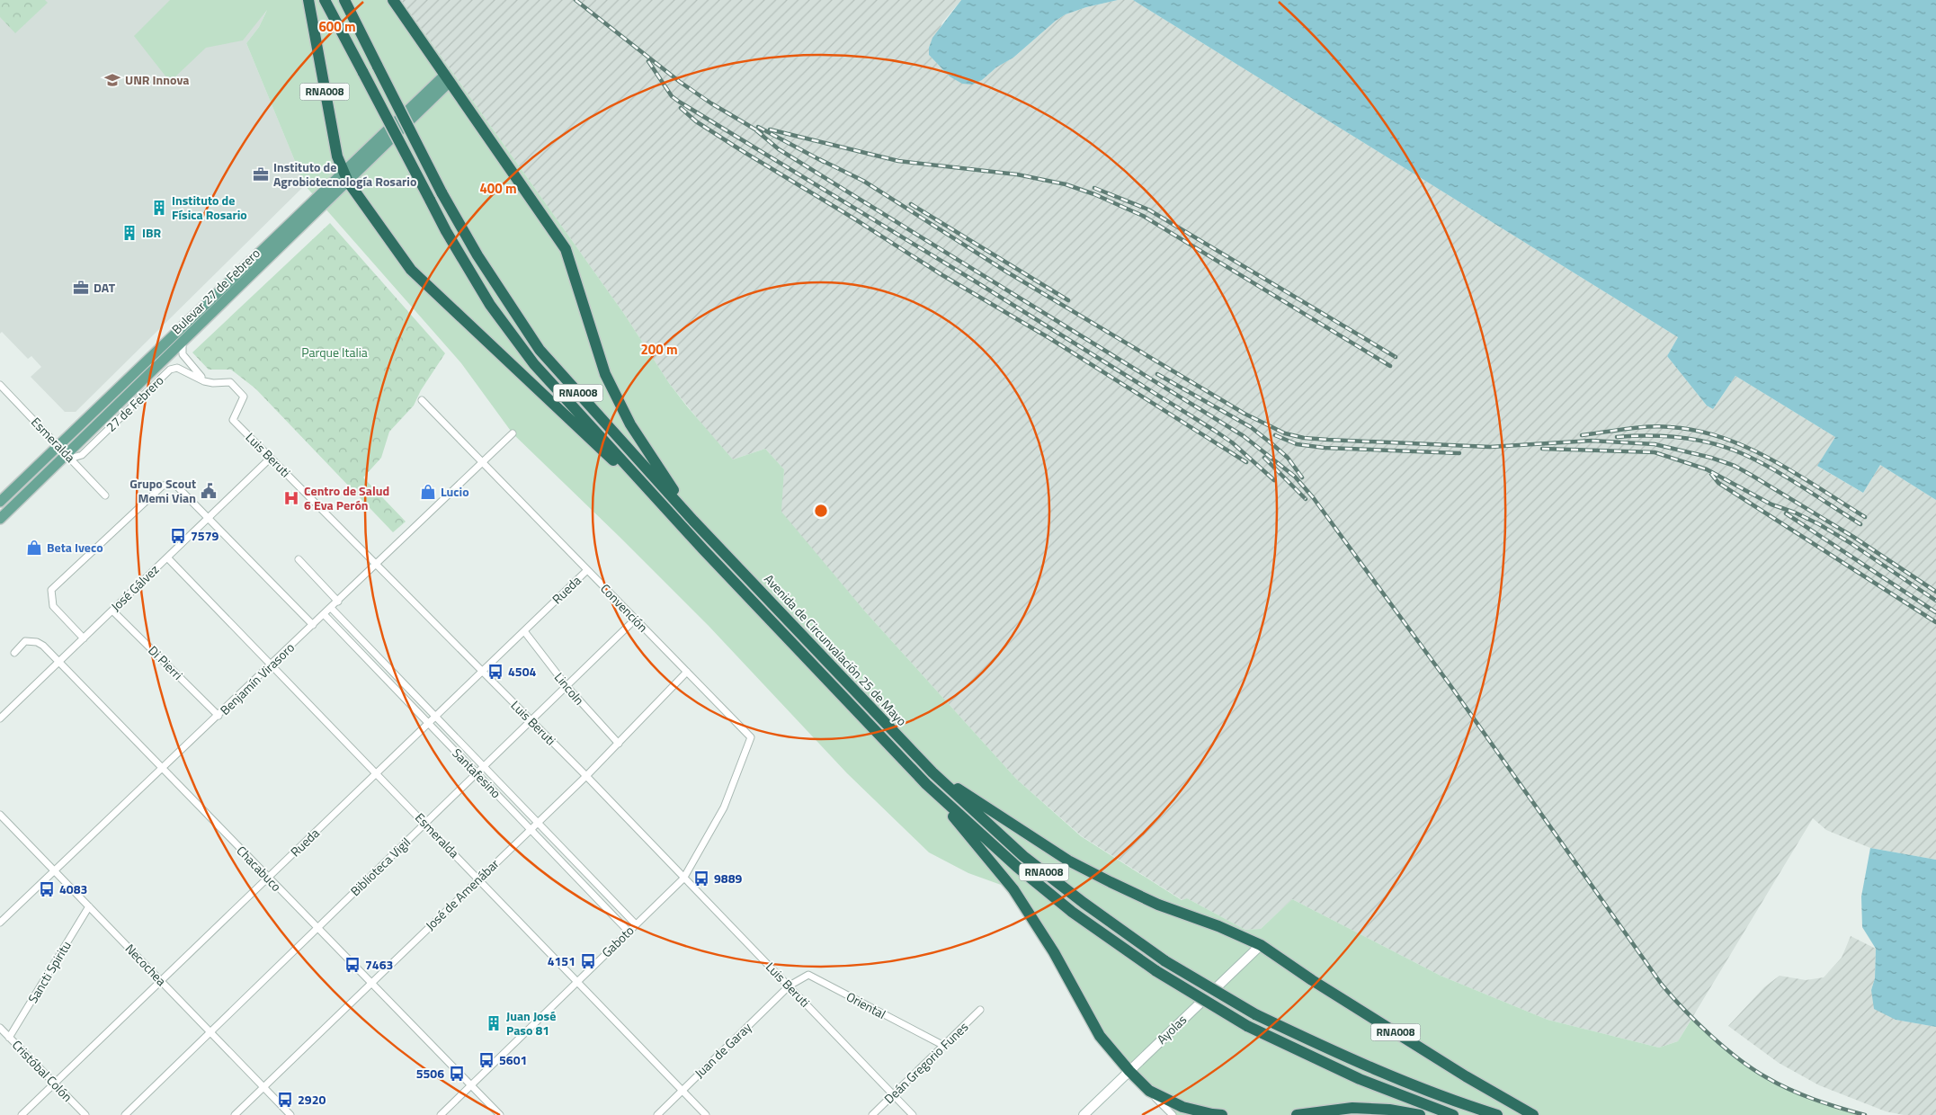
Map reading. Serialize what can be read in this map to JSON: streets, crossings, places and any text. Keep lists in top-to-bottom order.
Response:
{
  "streets": {
    "highway": ["RNA008", "Avenida de Circunvalación 25 de Mayo"],
    "main road": ["Bulevar 27 de Febrero"],
    "street": [
      "27 de Febrero",
      "Esmeralda",
      "Luis Beruti",
      "José Gálvez",
      "Rueda",
      "Convención",
      "Di Pierri",
      "Benjamín Virasoro",
      "Lincoln",
      "Santafesino",
      "Biblioteca Vigil",
      "Chacabuco",
      "José de Amenábar",
      "Gaboto",
      "Necochea",
      "Sancti Spiritu",
      "Oriental",
      "Ayolas",
      "Juan de Garay",
      "Deán Gregorio Funes",
      "Cristóbal Colón"
    ]
  },
  "crossings": [
    ["RNA008", "Bulevar 27 de Febrero"],
    ["RNA008", "Avenida de Circunvalación 25 de Mayo"],
    ["RNA008", "Ayolas"],
    ["Bulevar 27 de Febrero", "27 de Febrero"],
    ["Bulevar 27 de Febrero", "Esmeralda"],
    ["27 de Febrero", "Esmeralda"],
    ["27 de Febrero", "Luis Beruti"],
    ["Esmeralda", "José Gálvez"],
    ["Esmeralda", "Rueda"],
    ["Esmeralda", "Benjamín Virasoro"],
    ["Esmeralda", "Biblioteca Vigil"],
    ["Esmeralda", "José de Amenábar"],
    ["Esmeralda", "Gaboto"],
    ["Esmeralda", "Juan de Garay"],
    ["Luis Beruti", "José Gálvez"],
    ["Luis Beruti", "Rueda"],
    ["Luis Beruti", "Benjamín Virasoro"],
    ["Luis Beruti", "Biblioteca Vigil"],
    ["Luis Beruti", "José de Amenábar"],
    ["Luis Beruti", "Gaboto"],
    ["Luis Beruti", "Oriental"],
    ["Luis Beruti", "Juan de Garay"],
    ["Luis Beruti", "Deán Gregorio Funes"],
    ["José Gálvez", "Di Pierri"],
    ["José Gálvez", "Chacabuco"],
    ["Rueda", "Convención"],
    ["Rueda", "Lincoln"],
    ["Rueda", "Santafesino"],
    ["Rueda", "Chacabuco"],
    ["Rueda", "Necochea"],
    ["Rueda", "Cristóbal Colón"],
    ["Convención", "Benjamín Virasoro"],
    ["Convención", "Biblioteca Vigil"],
    ["Convención", "José de Amenábar"],
    ["Convención", "Gaboto"],
    ["Di Pierri", "Benjamín Virasoro"],
    ["Benjamín Virasoro", "Santafesino"],
    ["Benjamín Virasoro", "Chacabuco"],
    ["Benjamín Virasoro", "Necochea"],
    ["Lincoln", "Biblioteca Vigil"],
    ["Lincoln", "José de Amenábar"],
    ["Santafesino", "Biblioteca Vigil"],
    ["Santafesino", "José de Amenábar"],
    ["Santafesino", "Gaboto"],
    ["Biblioteca Vigil", "Chacabuco"],
    ["Biblioteca Vigil", "Necochea"],
    ["Chacabuco", "José de Amenábar"],
    ["Chacabuco", "Gaboto"],
    ["José de Amenábar", "Necochea"],
    ["Necochea", "Sancti Spiritu"],
    ["Sancti Spiritu", "Cristóbal Colón"],
    ["Oriental", "Juan de Garay"],
    ["Oriental", "Deán Gregorio Funes"]
  ],
  "parks": ["Parque Italia"],
  "places": {
    "school or university": ["UNR Innova"],
    "office": ["Instituto de Agrobiotecnología Rosario", "DAT"],
    "building": ["Instituto de Física Rosario", "IBR", "Juan José Paso 81"],
    "public building": ["Grupo Scout Memi Vian"],
    "shop": ["Lucio", "Beta Iveco"],
    "hospital": ["Centro de Salud 6 Eva Perón"],
    "bus stop": [
      "7579",
      "4504",
      "9889",
      "4083",
      "4151",
      "7463",
      "5601",
      "5506",
      "2920"
    ]
  },
  "rings": ["600 m", "400 m", "200 m"]
}
